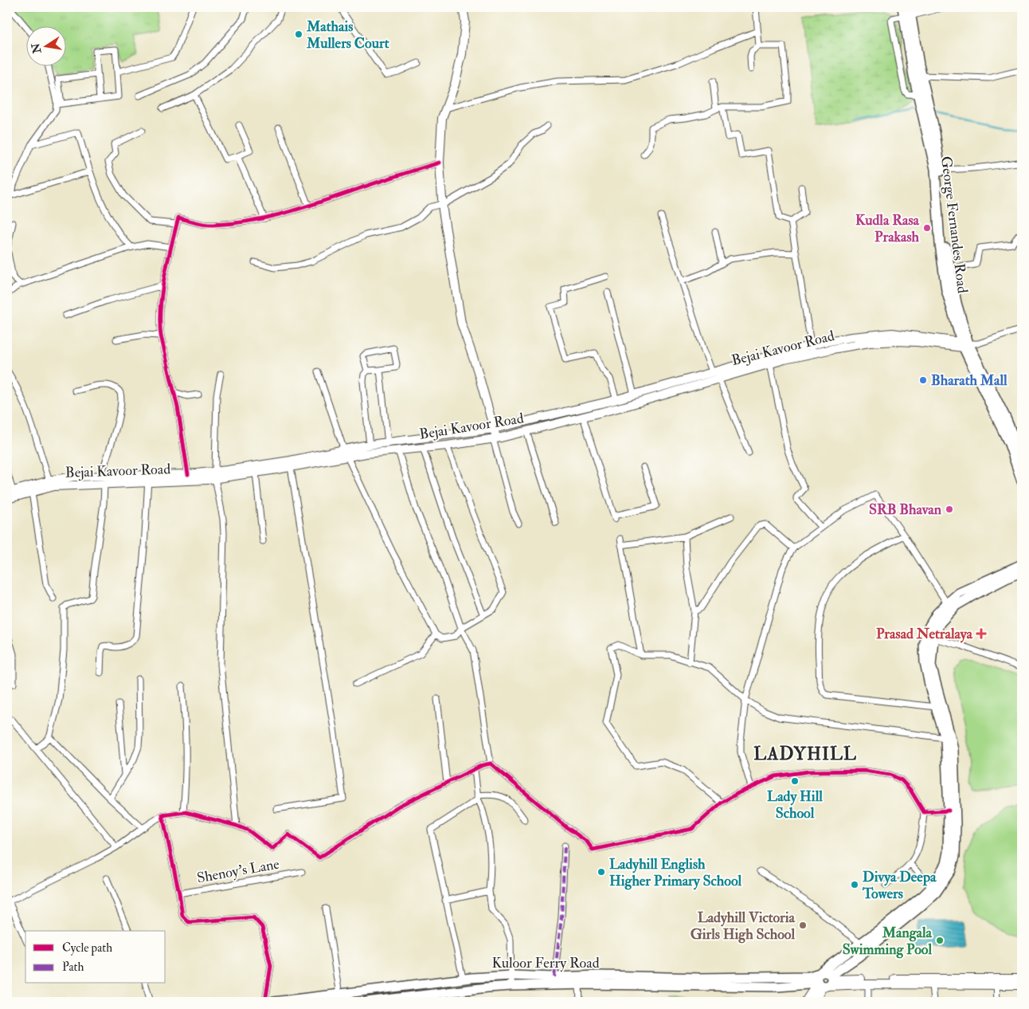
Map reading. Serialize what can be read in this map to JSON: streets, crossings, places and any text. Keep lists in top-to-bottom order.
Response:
{
  "streets": {
    "main road": ["George Fernandes Road", "Bejai Kavoor Road", "Kuloor Ferry Road"],
    "street": ["Shenoy's Lane"]
  },
  "crossings": [
    ["George Fernandes Road", "Bejai Kavoor Road"]
  ],
  "districts": ["LADYHILL"],
  "places": {
    "other": [
      "Mathais Mullers Court",
      "Kudla Rasa Prakash",
      "Bharath Mall",
      "SRB Bhavan",
      "Lady Hill School",
      "Ladyhill English Higher Primary School",
      "Divya Deepa Towers",
      "Ladyhill Victoria Girls High School",
      "Mangala Swimming Pool"
    ],
    "health": ["Prasad Netralaya"]
  },
  "legend": ["Cycle path", "Path"],
  "north": "left"
}
